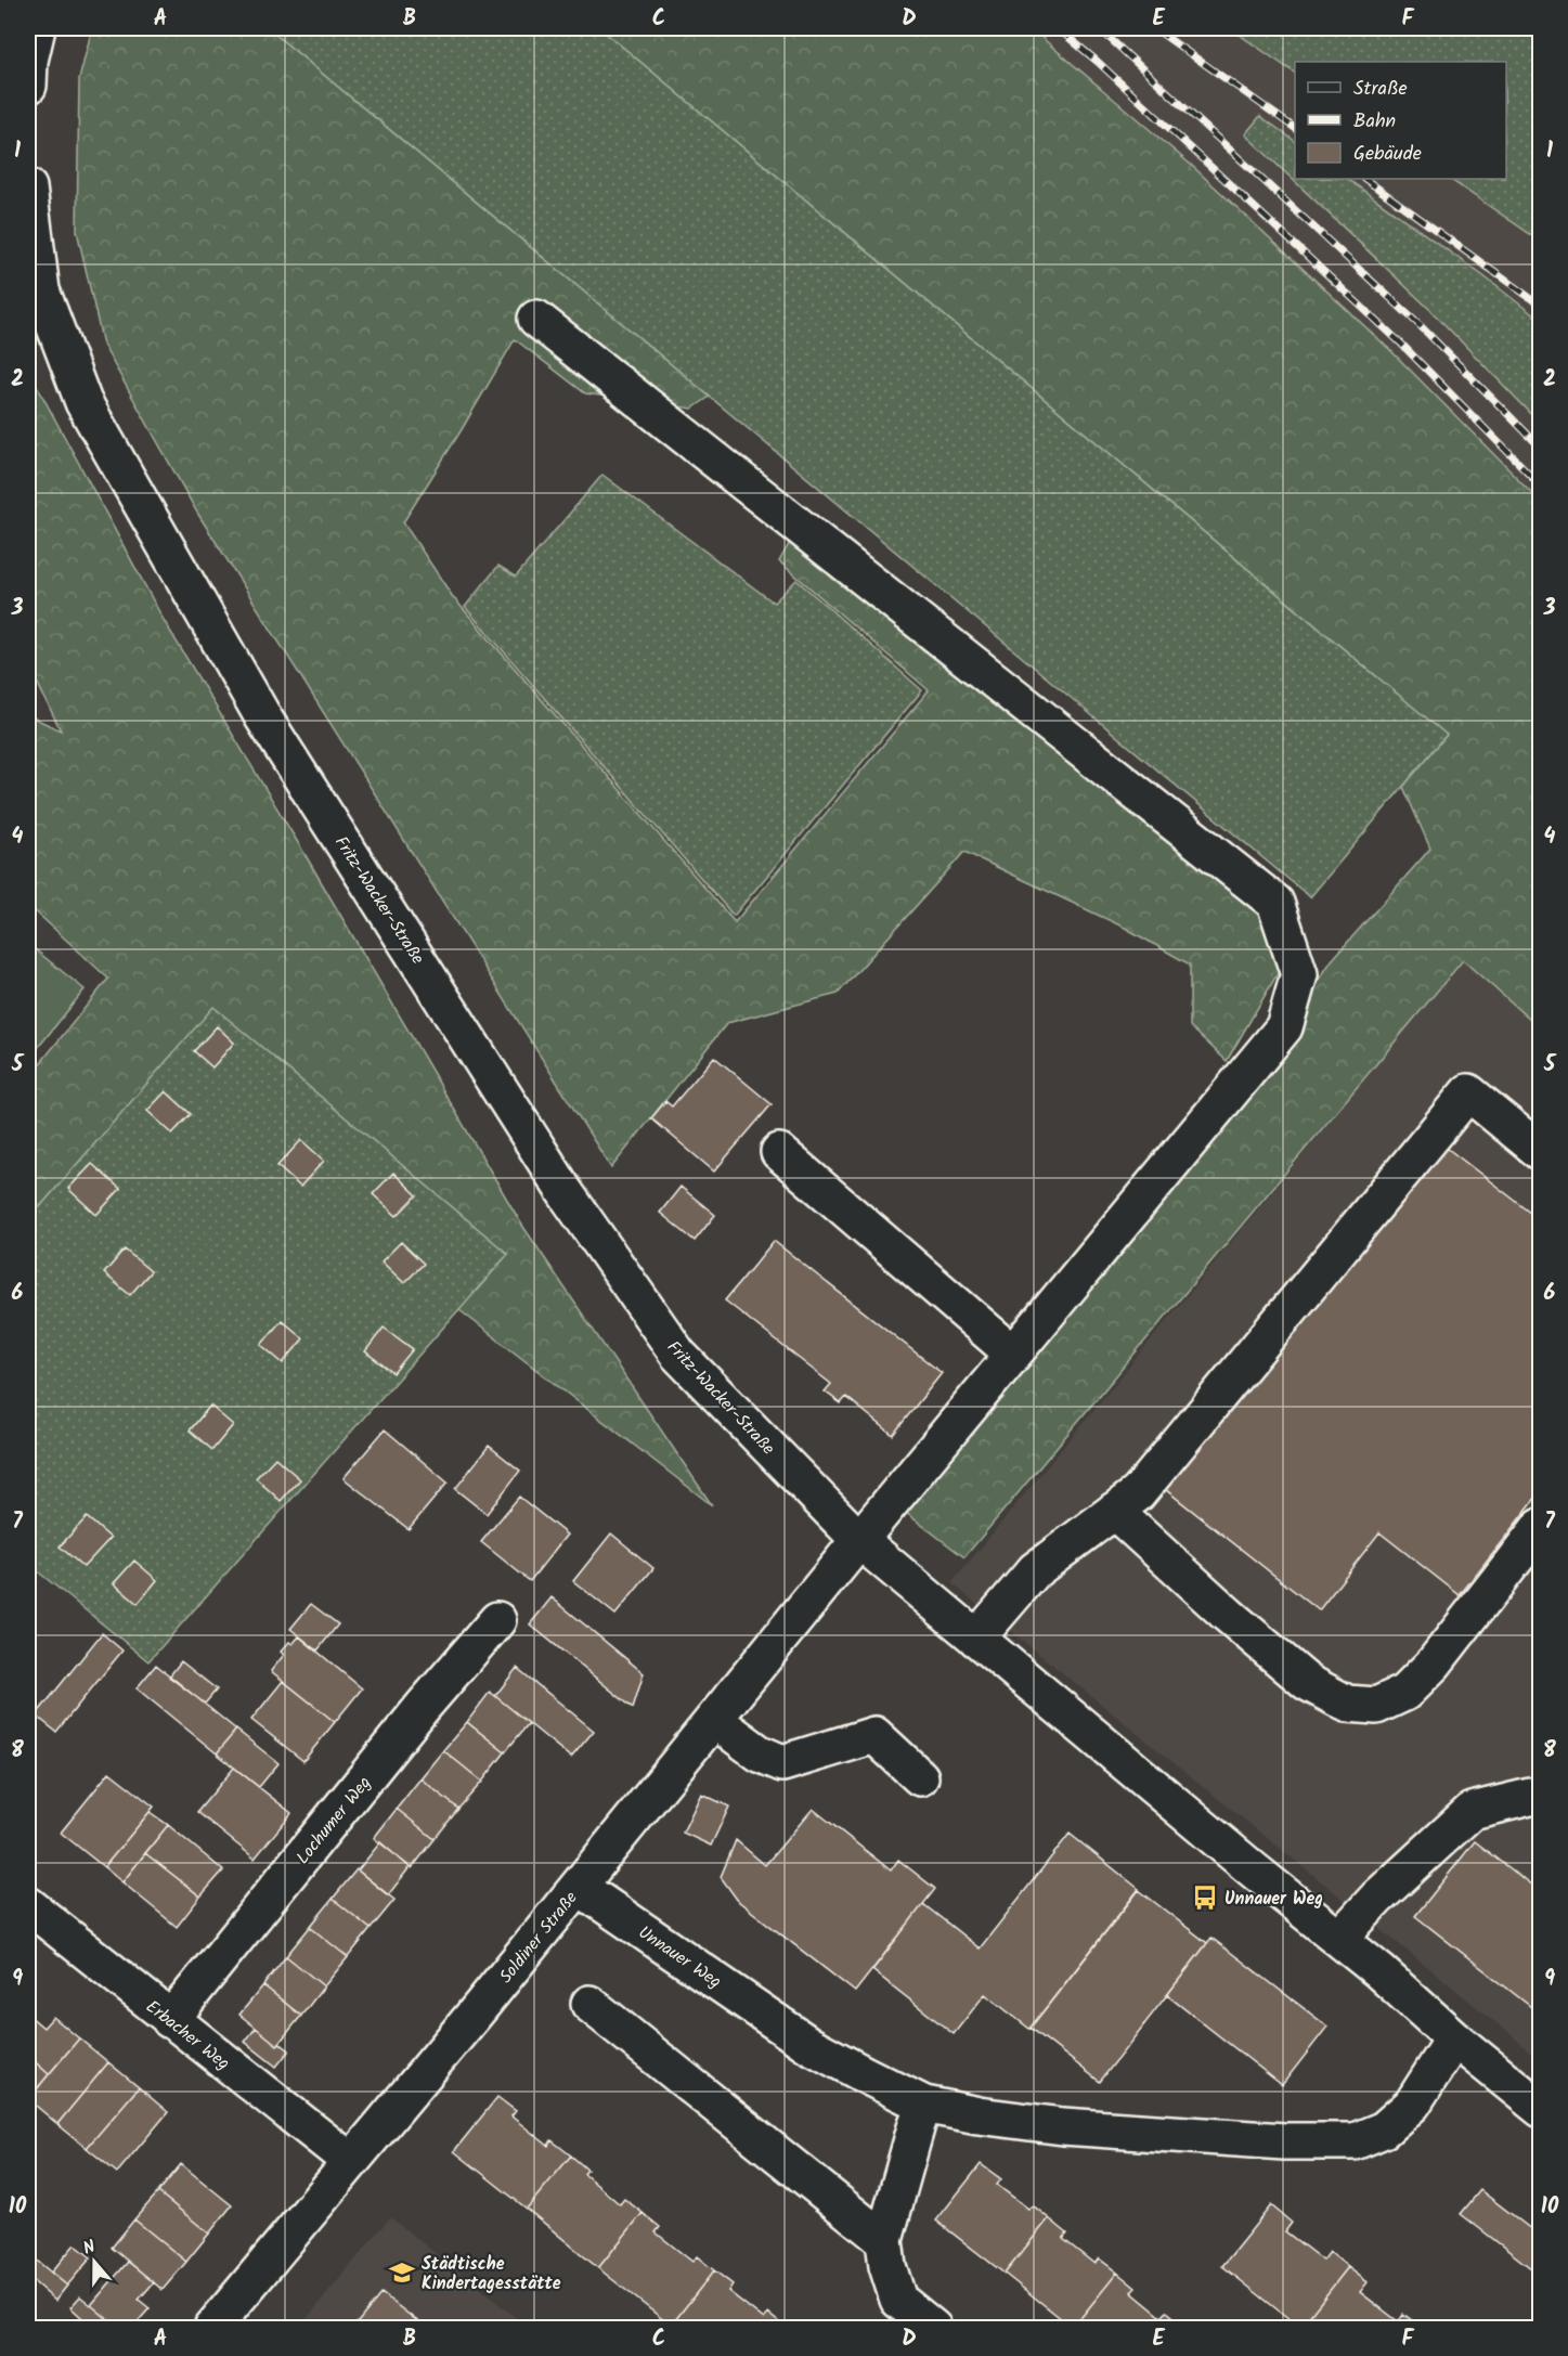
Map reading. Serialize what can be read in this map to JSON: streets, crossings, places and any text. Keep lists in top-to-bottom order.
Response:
{
  "streets": {
    "street": [
      "Fritz-Wacker-Straße",
      "Lochumer Weg",
      "Soldiner Straße",
      "Unnauer Weg",
      "Erbacher Weg"
    ]
  },
  "crossings": [
    ["Fritz-Wacker-Straße", "Soldiner Straße"],
    ["Lochumer Weg", "Erbacher Weg"],
    ["Soldiner Straße", "Unnauer Weg"],
    ["Soldiner Straße", "Erbacher Weg"]
  ],
  "places": {
    "bus stop": ["Unnauer Weg"],
    "school or university": ["Städtische Kindertagesstätte"]
  },
  "legend": ["Straße", "Bahn", "Gebäude"],
  "north": "top",
  "grid": {
    "columns": [
      "A",
      "B",
      "C",
      "D",
      "E",
      "F"
    ],
    "rows": [
      "1",
      "2",
      "3",
      "4",
      "5",
      "6",
      "7",
      "8",
      "9",
      "10"
    ]
  }
}
